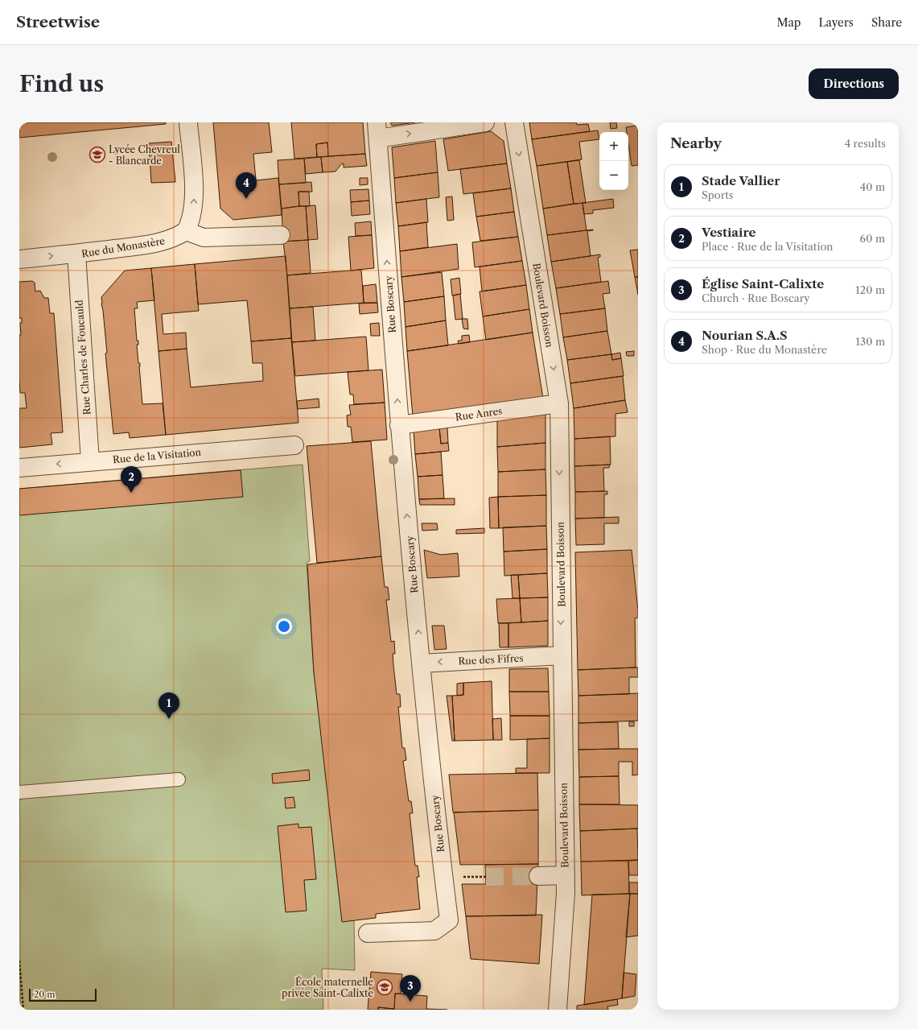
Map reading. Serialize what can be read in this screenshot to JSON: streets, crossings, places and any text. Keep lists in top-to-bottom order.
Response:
{
  "streets": {
    "street": [
      "Rue du Monastère",
      "Rue Boscary",
      "Boulevard Boisson",
      "Rue Charles de Foucauld",
      "Rue Anres",
      "Rue de la Visitation",
      "Rue des Fifres"
    ]
  },
  "crossings": [
    ["Rue du Monastère", "Rue Charles de Foucauld"],
    ["Rue Boscary", "Rue Anres"],
    ["Rue Boscary", "Rue des Fifres"],
    ["Boulevard Boisson", "Rue Anres"],
    ["Boulevard Boisson", "Rue des Fifres"],
    ["Rue Charles de Foucauld", "Rue de la Visitation"]
  ],
  "one_way": ["Rue Boscary", "Boulevard Boisson", "Rue des Fifres"],
  "places": {
    "school or university": ["Lycée Chevreul - Blancarde", "École maternelle privée Saint-Calixte"]
  },
  "scale_bar": "20 m",
  "page": {
    "header": "Streetwise",
    "nav": ["Map", "Layers", "Share"],
    "buttons": "Directions",
    "title": "Find us",
    "heading": ["Nearby", "4 results"],
    "map_buttons": ["+", "−"],
    "list": [
      {
        "mark": "1",
        "name": "Stade Vallier",
        "note": "Sports",
        "value": "40 m"
      },
      {
        "mark": "2",
        "name": "Vestiaire",
        "note": "Place · Rue de la Visitation",
        "value": "60 m"
      },
      {
        "mark": "3",
        "name": "Église Saint-Calixte",
        "note": "Church · Rue Boscary",
        "value": "120 m"
      },
      {
        "mark": "4",
        "name": "Nourian S.A.S",
        "note": "Shop · Rue du Monastère",
        "value": "130 m"
      }
    ],
    "pins": [
      "4",
      "2",
      "1",
      "3"
    ],
    "scale": "20 m"
  }
}
